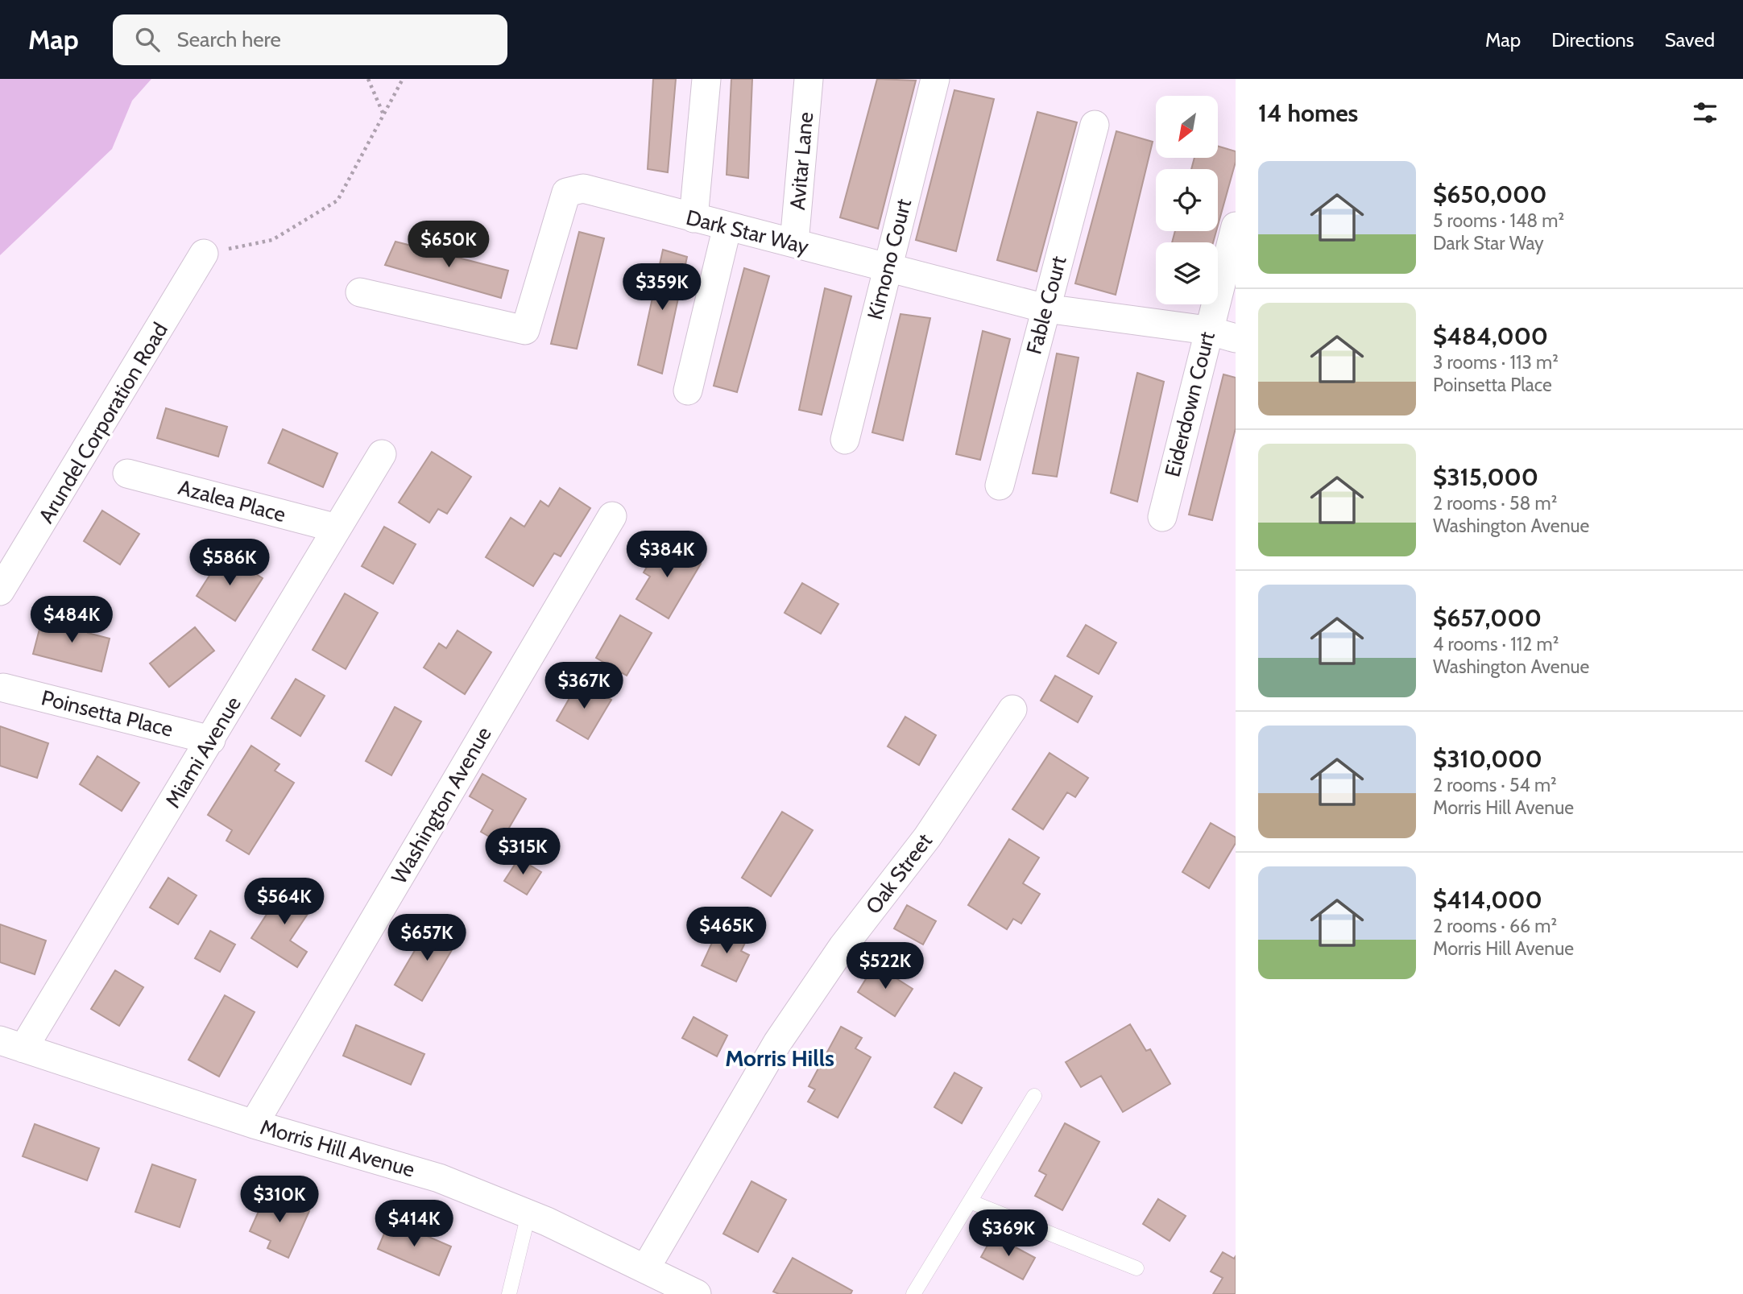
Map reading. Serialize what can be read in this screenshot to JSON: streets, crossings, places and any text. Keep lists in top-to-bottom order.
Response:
{
  "streets": {
    "street": [
      "Avitar Lane",
      "Dark Star Way",
      "Kimono Court",
      "Fable Court",
      "Eiderdown Court",
      "Arundel Corporation Road",
      "Azalea Place",
      "Poinsetta Place",
      "Miami Avenue",
      "Washington Avenue",
      "Oak Street",
      "Morris Hill Avenue"
    ]
  },
  "crossings": [
    ["Avitar Lane", "Dark Star Way"],
    ["Dark Star Way", "Kimono Court"],
    ["Dark Star Way", "Fable Court"],
    ["Dark Star Way", "Eiderdown Court"],
    ["Azalea Place", "Miami Avenue"],
    ["Poinsetta Place", "Miami Avenue"],
    ["Miami Avenue", "Morris Hill Avenue"],
    ["Washington Avenue", "Morris Hill Avenue"],
    ["Oak Street", "Morris Hill Avenue"]
  ],
  "districts": ["Morris Hills"],
  "north": "bottom left",
  "page": {
    "header": "Map",
    "search": "Search here",
    "nav": ["Map", "Directions", "Saved"],
    "heading": "14 homes",
    "list": [
      {
        "name": "$650,000",
        "note": "5 rooms · 148 m² · Dark Star Way"
      },
      {
        "name": "$484,000",
        "note": "3 rooms · 113 m² · Poinsetta Place"
      },
      {
        "name": "$315,000",
        "note": "2 rooms · 58 m² · Washington Avenue"
      },
      {
        "name": "$657,000",
        "note": "4 rooms · 112 m² · Washington Avenue"
      },
      {
        "name": "$310,000",
        "note": "2 rooms · 54 m² · Morris Hill Avenue"
      },
      {
        "name": "$414,000",
        "note": "2 rooms · 66 m² · Morris Hill Avenue"
      }
    ],
    "price": [
      "$650K",
      "$359K",
      "$384K",
      "$586K",
      "$484K",
      "$367K",
      "$315K",
      "$564K",
      "$465K",
      "$657K",
      "$522K",
      "$310K",
      "$414K",
      "$369K"
    ]
  }
}
